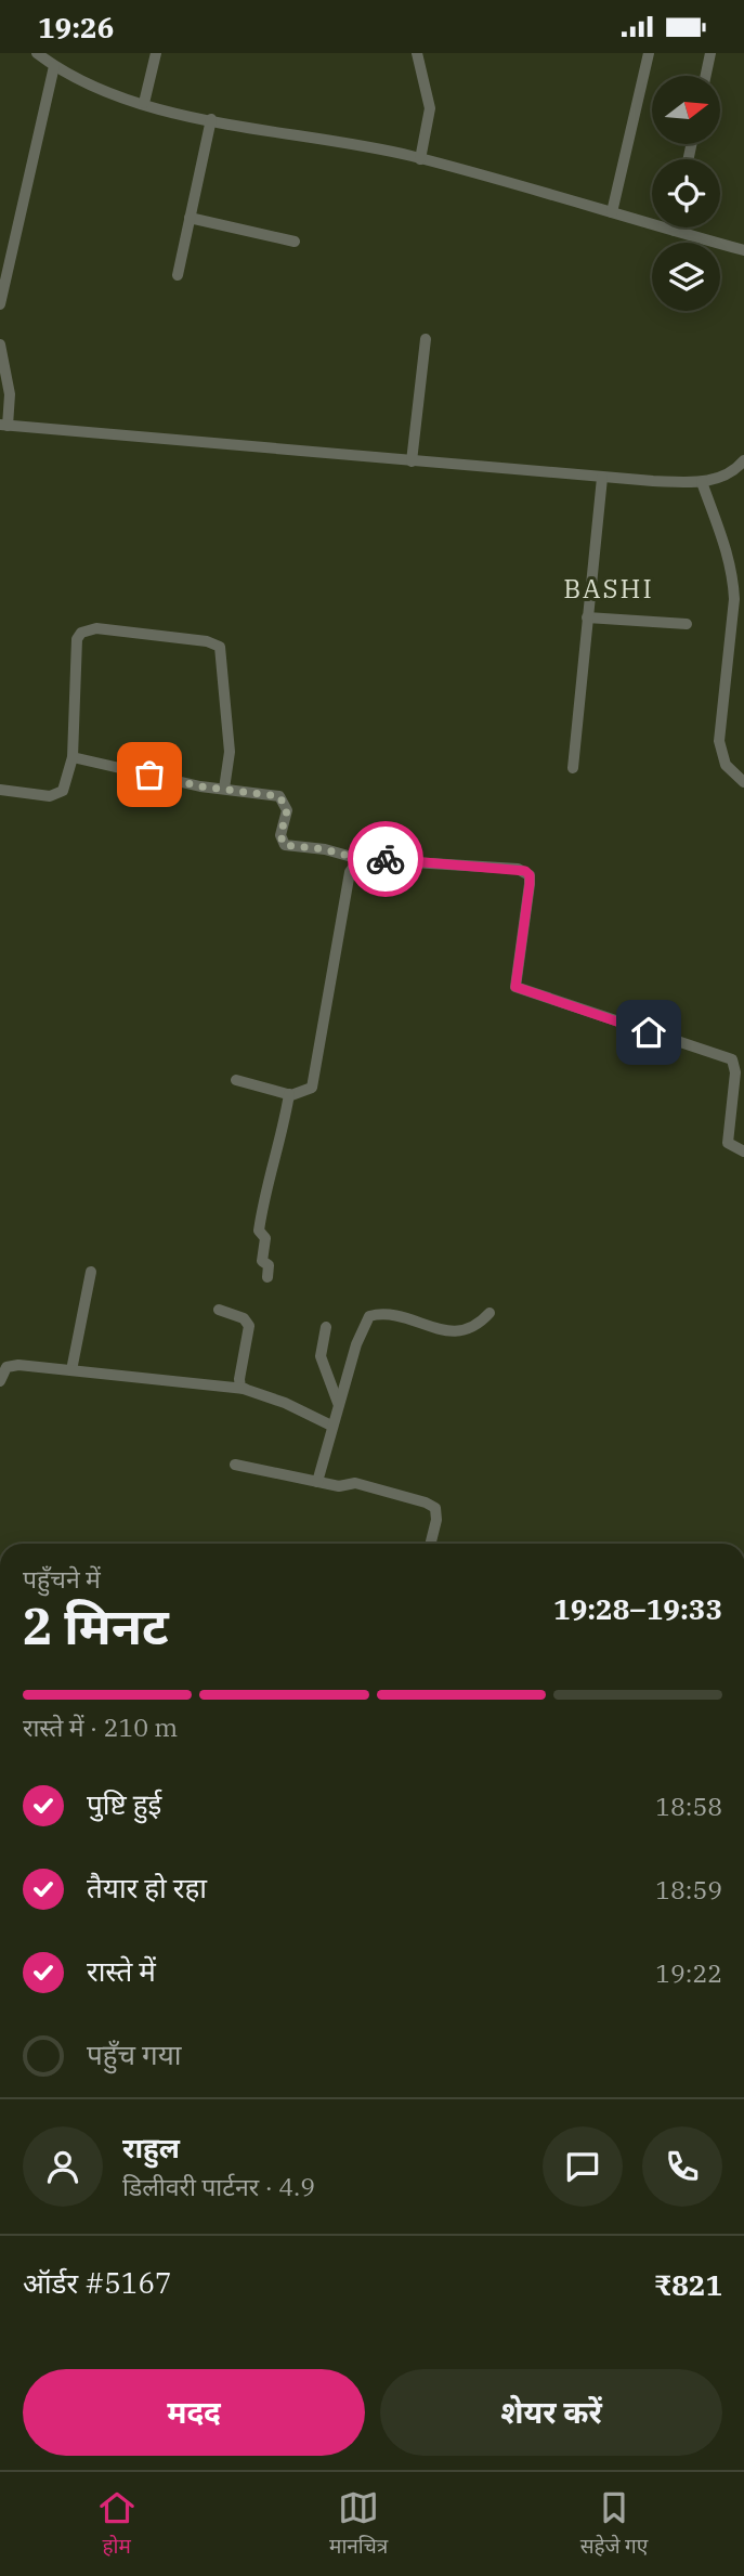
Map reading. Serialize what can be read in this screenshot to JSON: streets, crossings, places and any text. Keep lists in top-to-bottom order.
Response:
{
  "districts": ["BASHI"],
  "north": "right",
  "page": {
    "status": "19:26",
    "heading": ["2 मिनट", "पहुँचने में", "19:28–19:33"],
    "panel": [
      "राहुल",
      "डिलीवरी पार्टनर · 4.9",
      "ऑर्डर #5167",
      "₹821"
    ],
    "bar": "रास्ते में · 210 m",
    "list": [
      ["पुष्टि हुई", "18:58"],
      ["तैयार हो रहा", "18:59"],
      ["रास्ते में", "19:22"],
      "पहुँच गया"
    ],
    "buttons": ["मदद", "शेयर करें"],
    "tabs": ["होम", "मानचित्र", "सहेजे गए"]
  }
}
